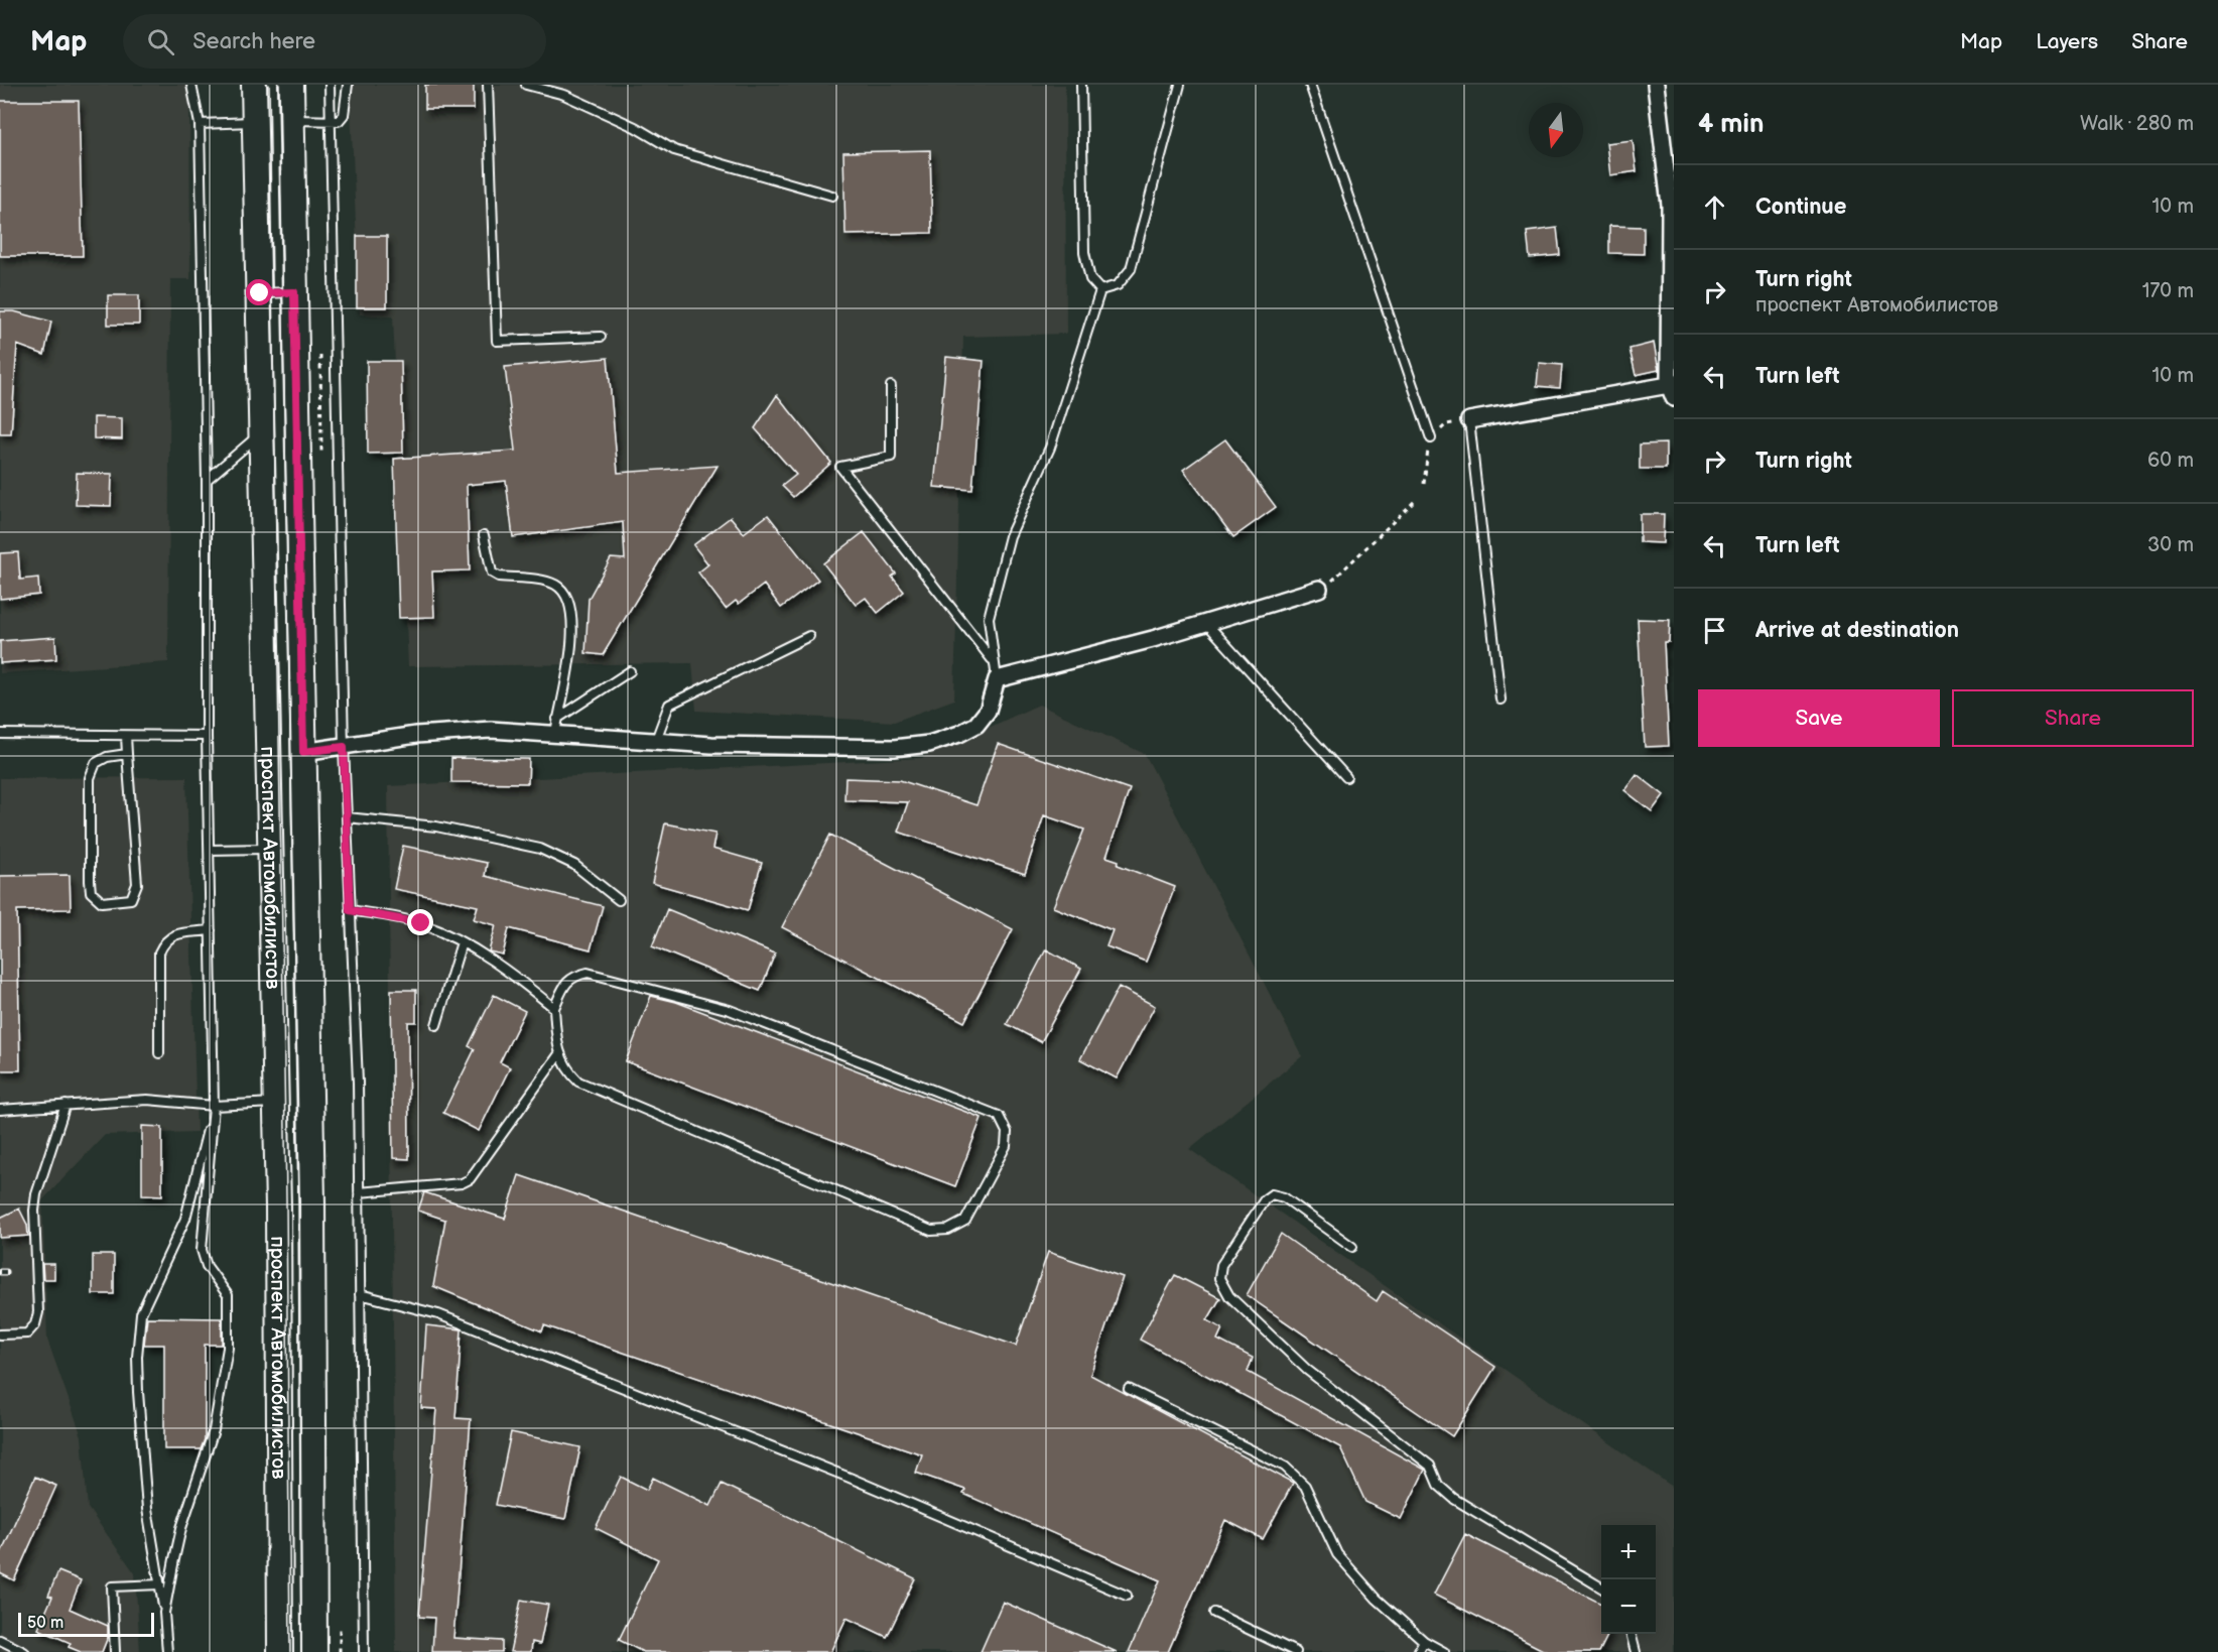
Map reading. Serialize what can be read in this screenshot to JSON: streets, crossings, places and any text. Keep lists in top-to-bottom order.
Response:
{
  "streets": {
    "main road": ["проспект Автомобилистов"]
  },
  "scale_bar": "50 m",
  "north": "bottom",
  "page": {
    "header": "Map",
    "search": "Search here",
    "nav": ["Map", "Layers", "Share"],
    "heading": ["4 min", "Walk · 280 m"],
    "list": [
      ["Continue", "10 m"],
      ["Turn right", "проспект Автомобилистов", "170 m"],
      ["Turn left", "10 m"],
      ["Turn right", "60 m"],
      ["Turn left", "30 m"],
      "Arrive at destination"
    ],
    "buttons": ["Save", "Share"],
    "map_buttons": ["+", "−"],
    "scale": "50 m"
  }
}
